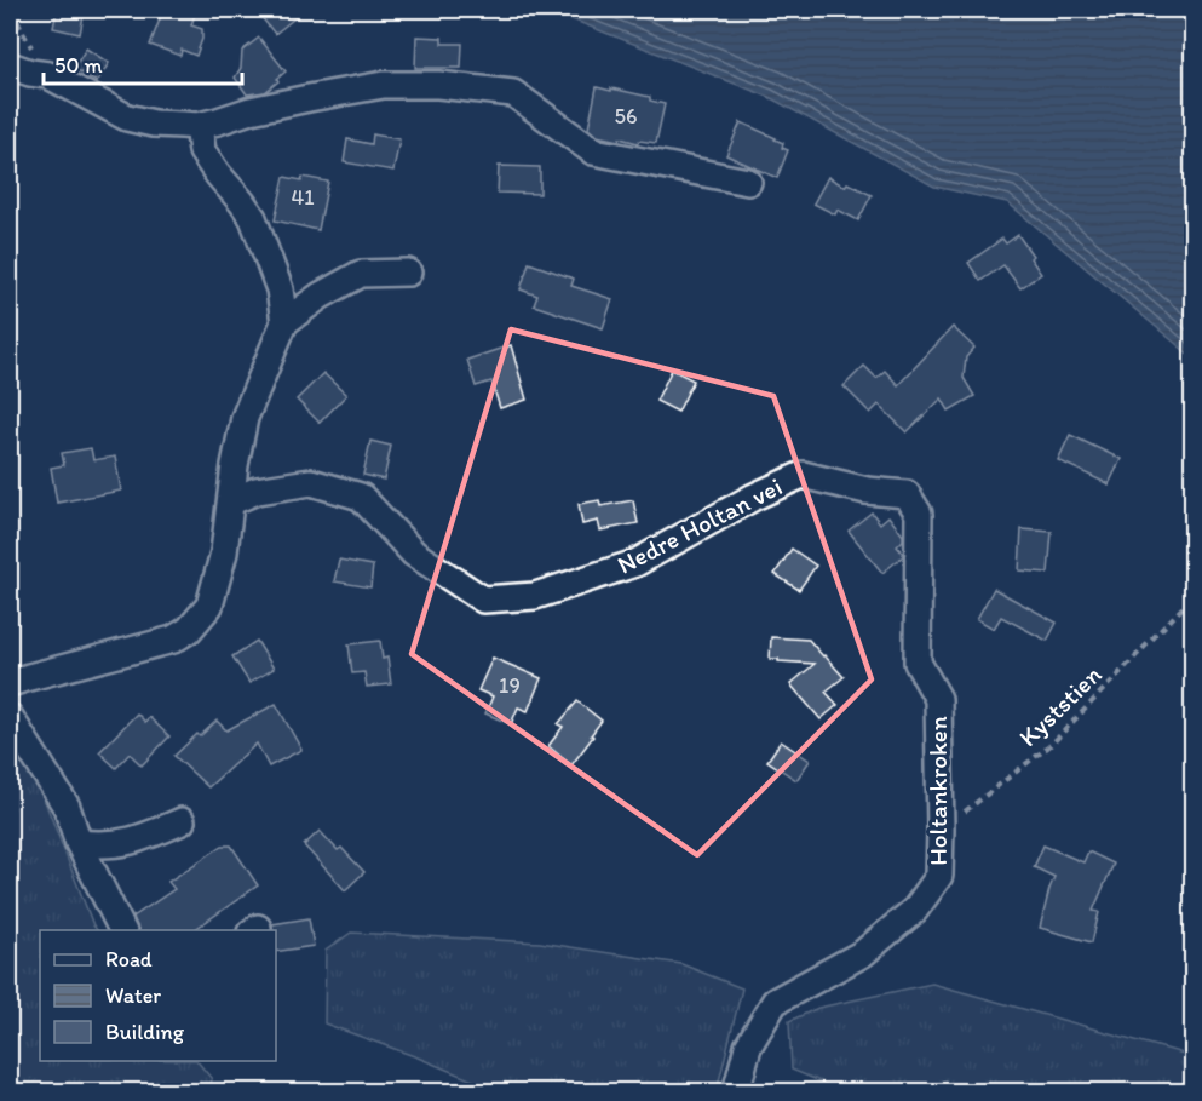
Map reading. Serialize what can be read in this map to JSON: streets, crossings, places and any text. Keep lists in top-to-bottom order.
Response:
{
  "streets": {
    "street": ["Nedre Holtan vei", "Holtankroken"],
    "path": ["Kyststien"]
  },
  "crossings": [
    ["Nedre Holtan vei", "Holtankroken"],
    ["Kyststien", "Holtankroken"]
  ],
  "house_numbers": ["56", "41", "19"],
  "legend": ["Road", "Water", "Building"],
  "scale_bar": "50 m"
}
